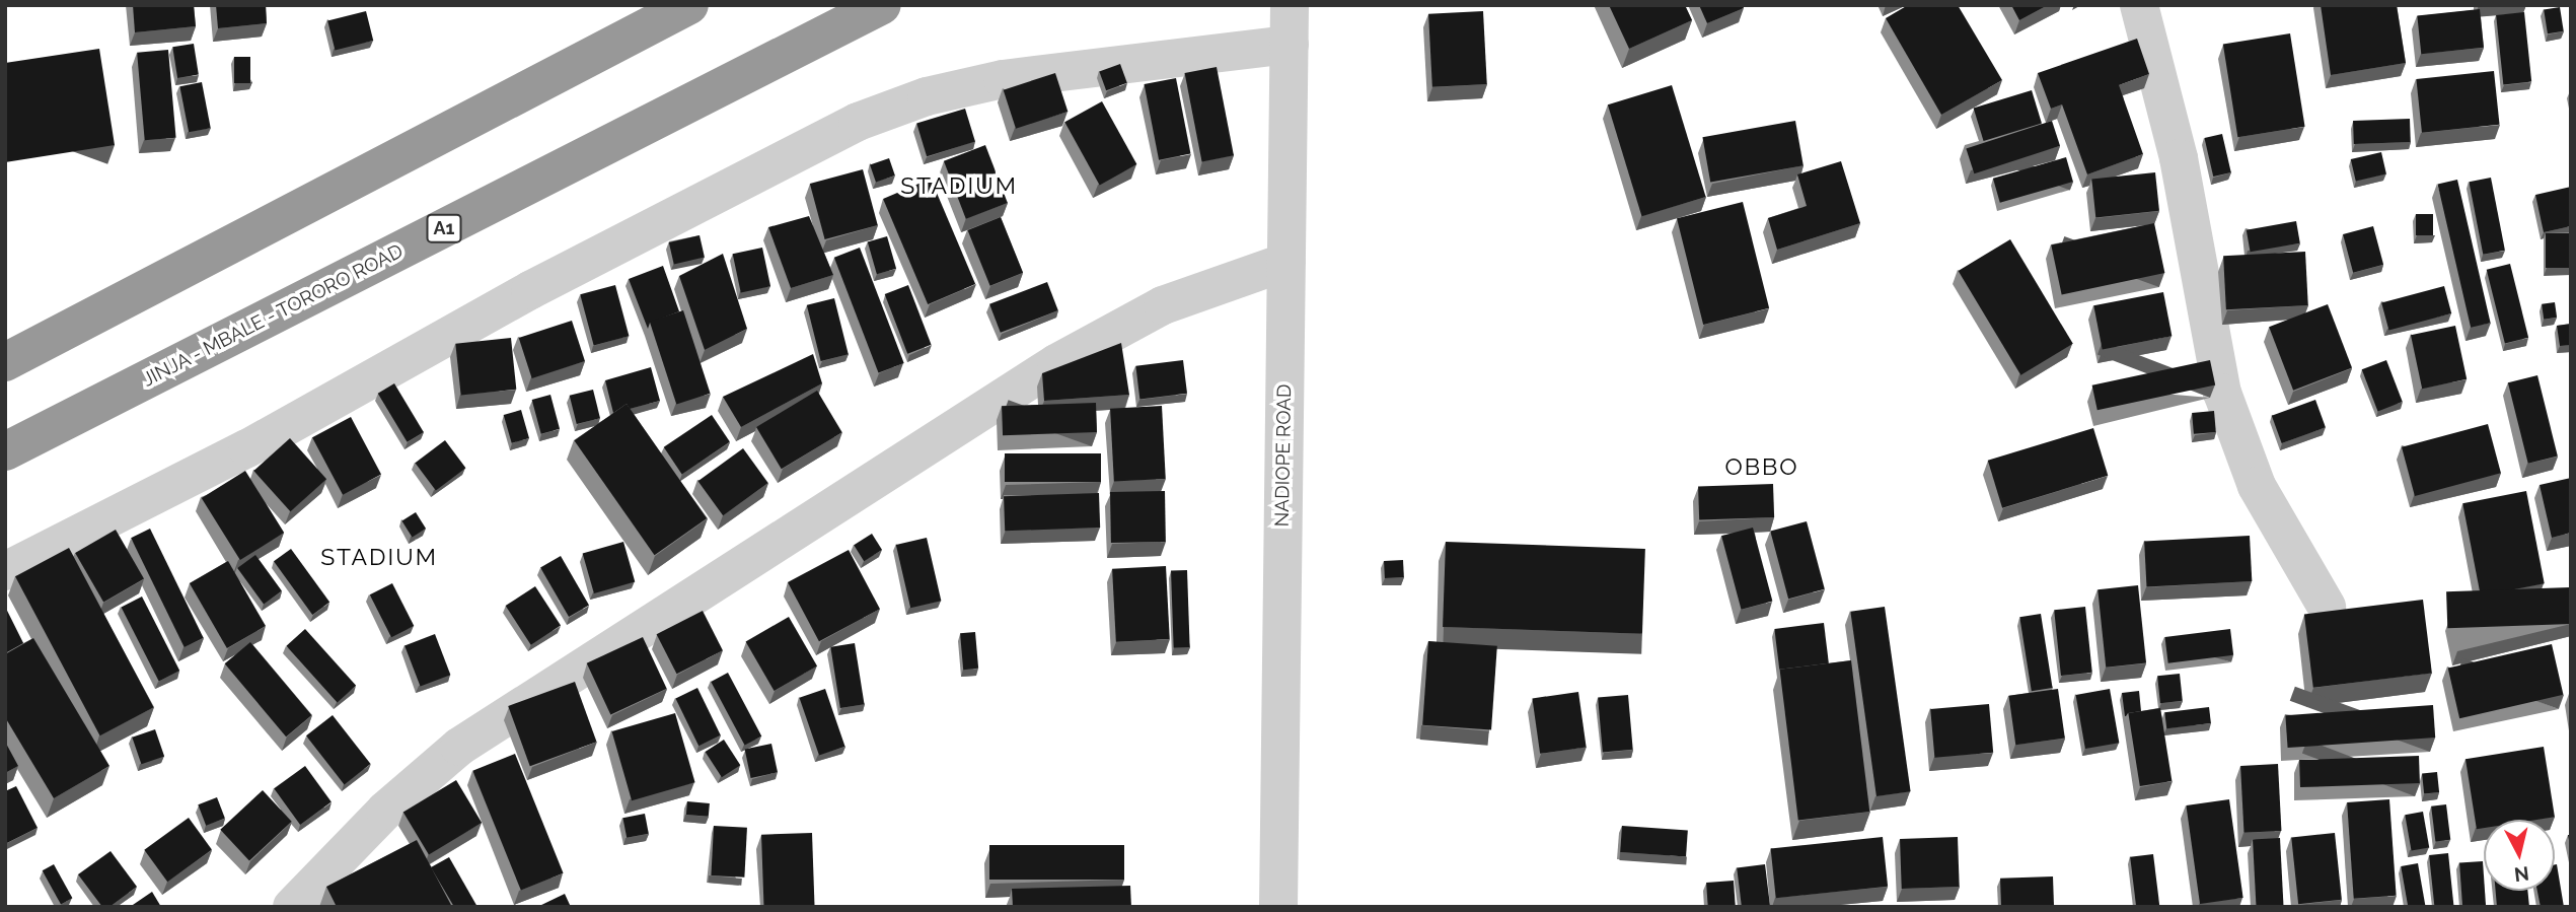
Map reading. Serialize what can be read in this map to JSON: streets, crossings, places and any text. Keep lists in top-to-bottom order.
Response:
{
  "streets": {
    "highway": ["A1", "JINJA - MBALE - TORORO ROAD"],
    "street": ["NADIOPE ROAD"]
  },
  "districts": ["STADIUM", "OBBO", "STADIUM"],
  "north": "bottom"
}
